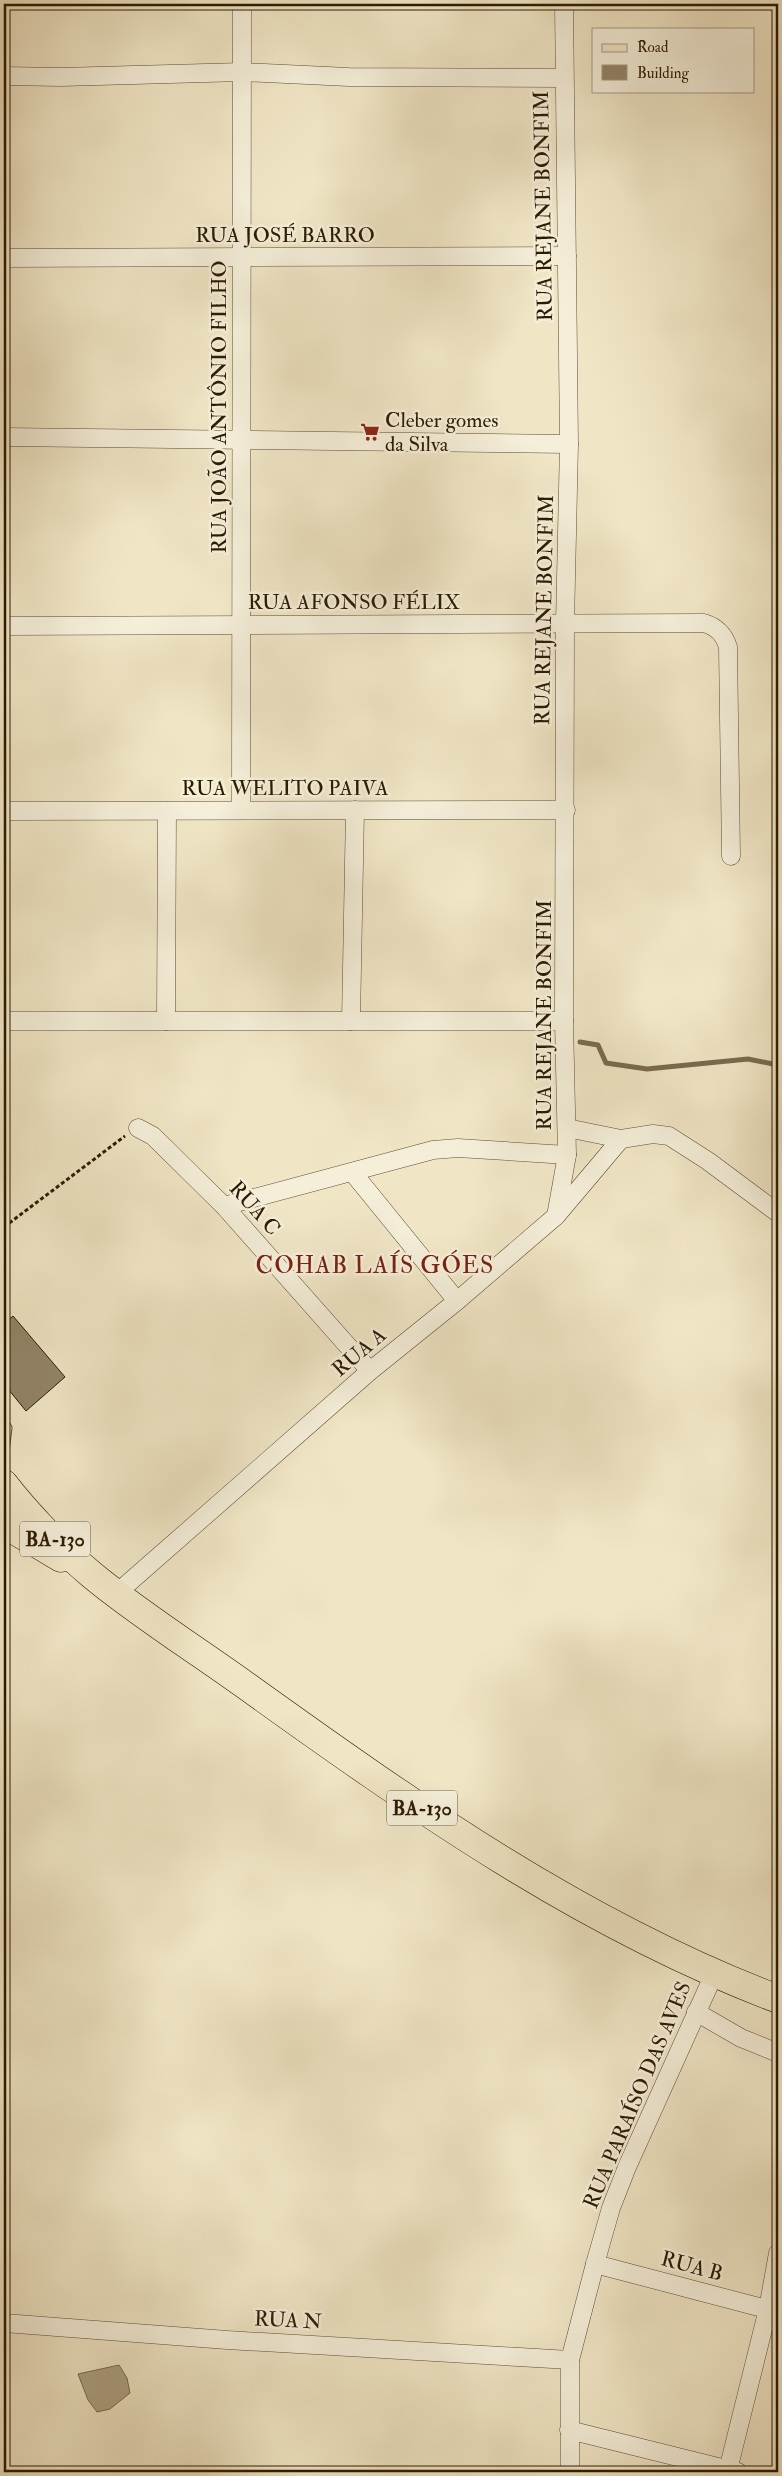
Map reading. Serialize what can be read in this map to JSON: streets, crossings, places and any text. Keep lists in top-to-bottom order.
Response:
{
  "streets": {
    "main road": ["BA-130"],
    "street": [
      "RUA REJANE BONFIM",
      "RUA JOSÉ BARRO",
      "RUA JOÃO ANTÔNIO FILHO",
      "RUA AFONSO FÉLIX",
      "RUA WELITO PAIVA",
      "RUA C",
      "RUA A",
      "RUA PARAÍSO DAS AVES",
      "RUA B",
      "RUA N"
    ]
  },
  "crossings": [
    ["RUA REJANE BONFIM", "RUA JOSÉ BARRO"],
    ["RUA REJANE BONFIM", "RUA AFONSO FÉLIX"],
    ["RUA REJANE BONFIM", "RUA WELITO PAIVA"],
    ["RUA REJANE BONFIM", "RUA A"],
    ["RUA JOSÉ BARRO", "RUA JOÃO ANTÔNIO FILHO"],
    ["RUA JOÃO ANTÔNIO FILHO", "RUA AFONSO FÉLIX"],
    ["RUA JOÃO ANTÔNIO FILHO", "RUA WELITO PAIVA"],
    ["RUA C", "RUA A"],
    ["RUA A", "BA-130"],
    ["BA-130", "RUA PARAÍSO DAS AVES"],
    ["RUA PARAÍSO DAS AVES", "RUA B"],
    ["RUA PARAÍSO DAS AVES", "RUA N"]
  ],
  "districts": ["COHAB LAÍS GÓES"],
  "places": {
    "supermarket": ["Cleber gomes da Silva"]
  },
  "legend": ["Road", "Building"]
}
